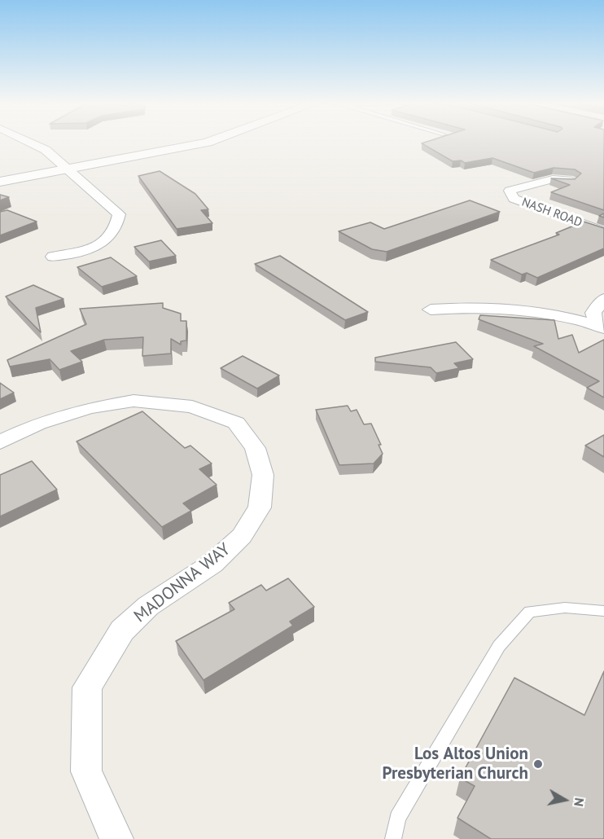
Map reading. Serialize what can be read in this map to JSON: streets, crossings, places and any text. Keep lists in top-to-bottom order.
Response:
{
  "streets": {
    "street": ["NASH ROAD", "MADONNA WAY"]
  },
  "places": ["Los Altos Union Presbyterian Church"],
  "north": "right"
}
